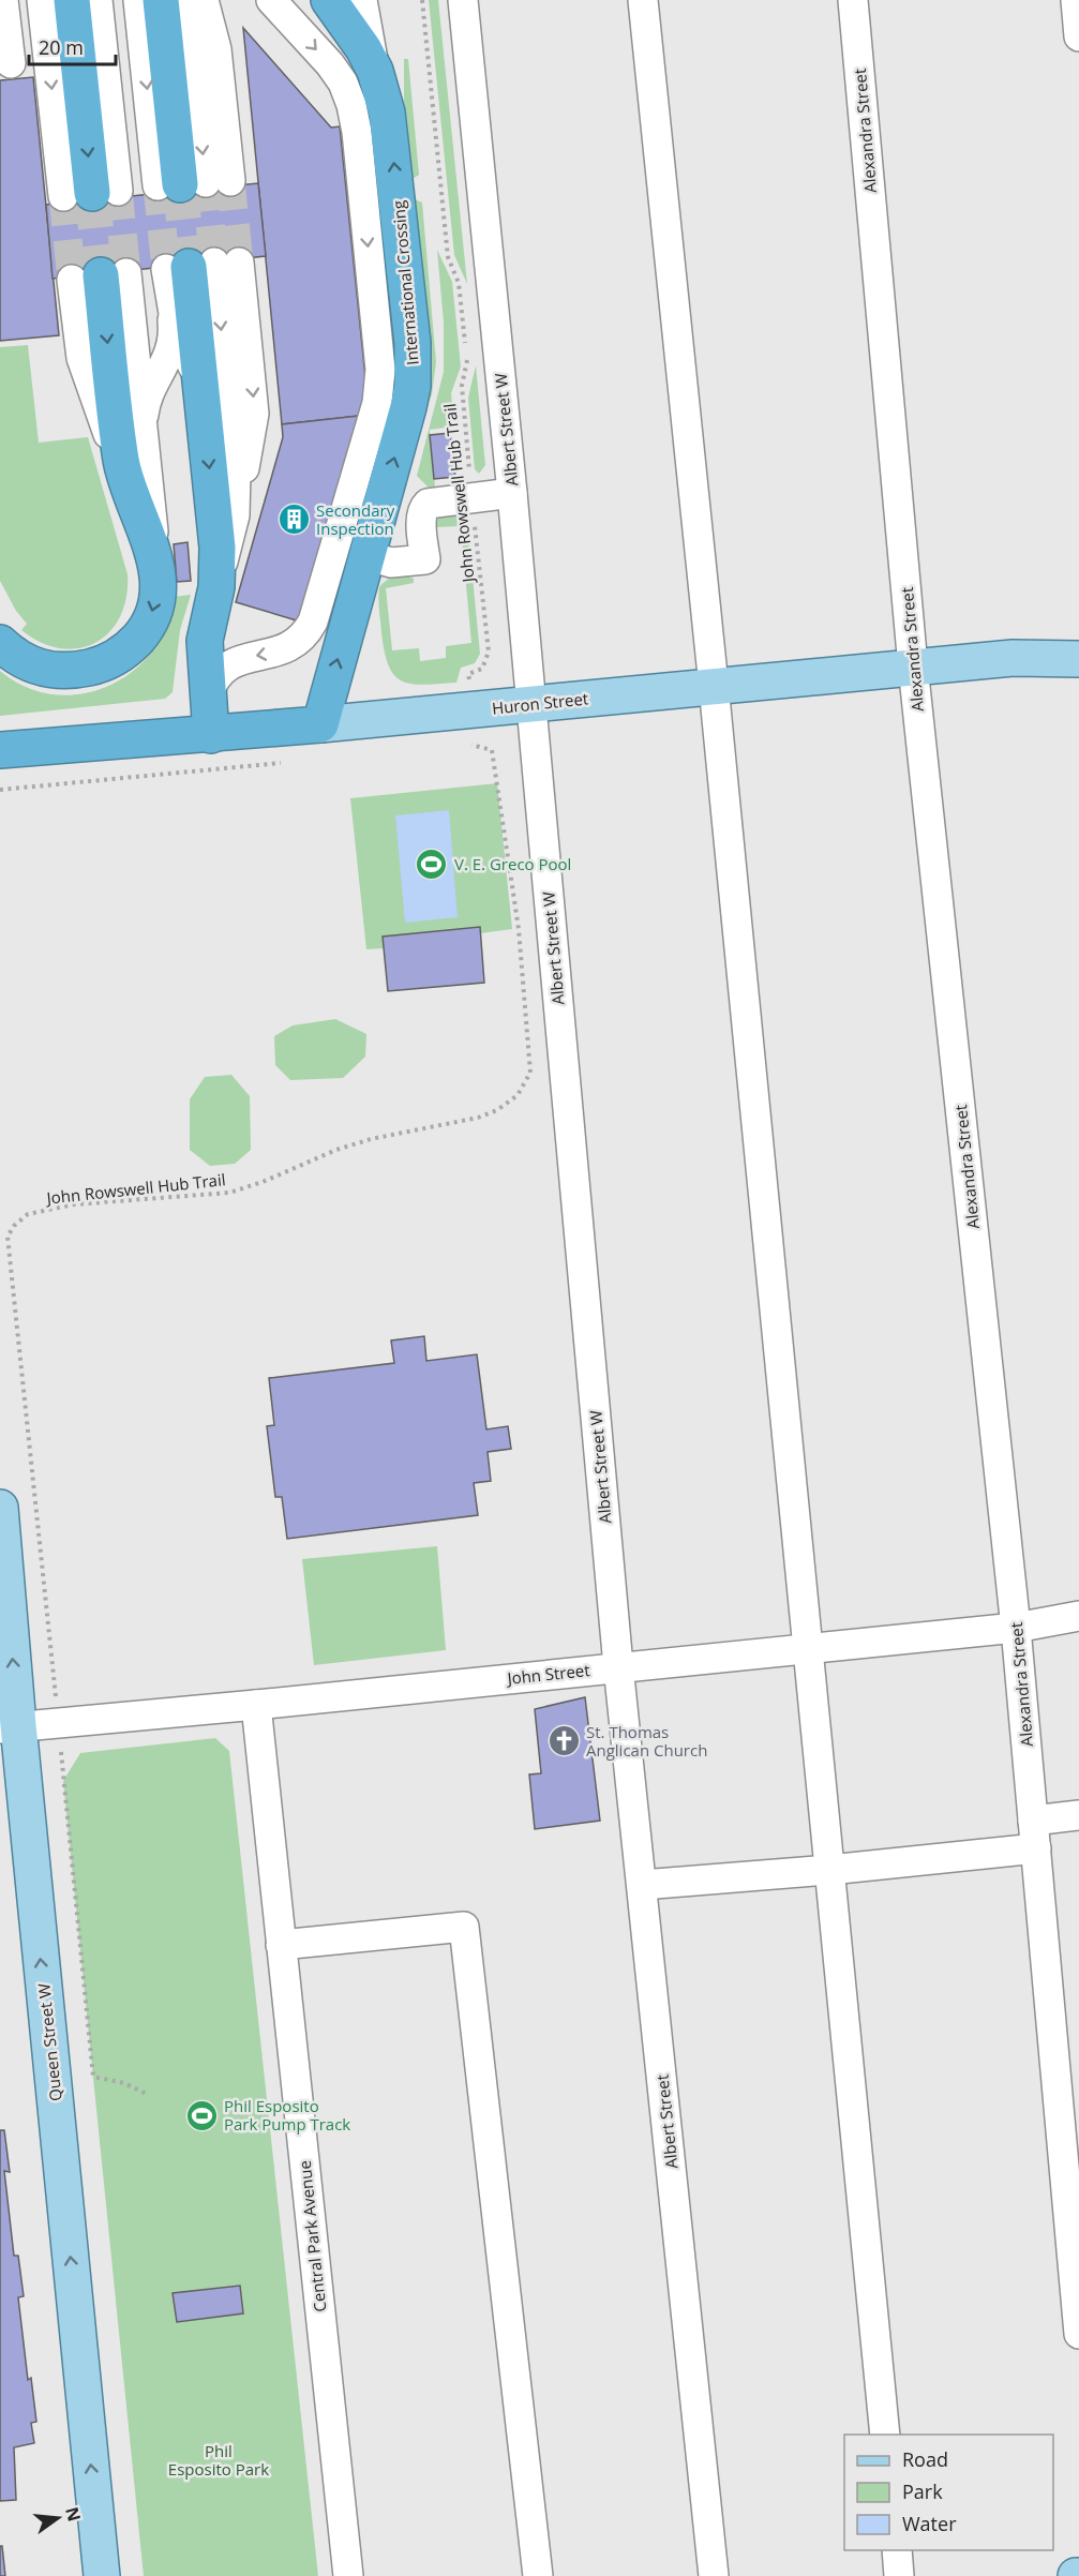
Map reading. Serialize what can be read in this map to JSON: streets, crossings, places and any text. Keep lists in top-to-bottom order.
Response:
{
  "streets": {
    "highway": ["International Crossing", "Huron Street"],
    "main road": ["Queen Street W"],
    "street": [
      "Alexandra Street",
      "Albert Street W",
      "John Street",
      "Albert Street",
      "Central Park Avenue"
    ],
    "path": ["John Rowswell Hub Trail"]
  },
  "crossings": [
    ["Alexandra Street", "Huron Street"],
    ["Alexandra Street", "John Street"],
    ["International Crossing", "Huron Street"],
    ["Albert Street W", "Huron Street"],
    ["Albert Street W", "John Street"],
    ["Albert Street W", "Albert Street"],
    ["John Rowswell Hub Trail", "Huron Street"],
    ["John Street", "Queen Street W"],
    ["John Street", "Albert Street"],
    ["John Street", "Central Park Avenue"]
  ],
  "one_way": ["Queen Street W"],
  "parks": ["Phil Esposito Park"],
  "places": {
    "building": ["Secondary Inspection"],
    "sports": ["V. E. Greco Pool", "Phil Esposito Park Pump Track"],
    "church": ["St. Thomas Anglican Church"]
  },
  "legend": ["Road", "Park", "Water"],
  "scale_bar": "20 m",
  "north": "right"
}
